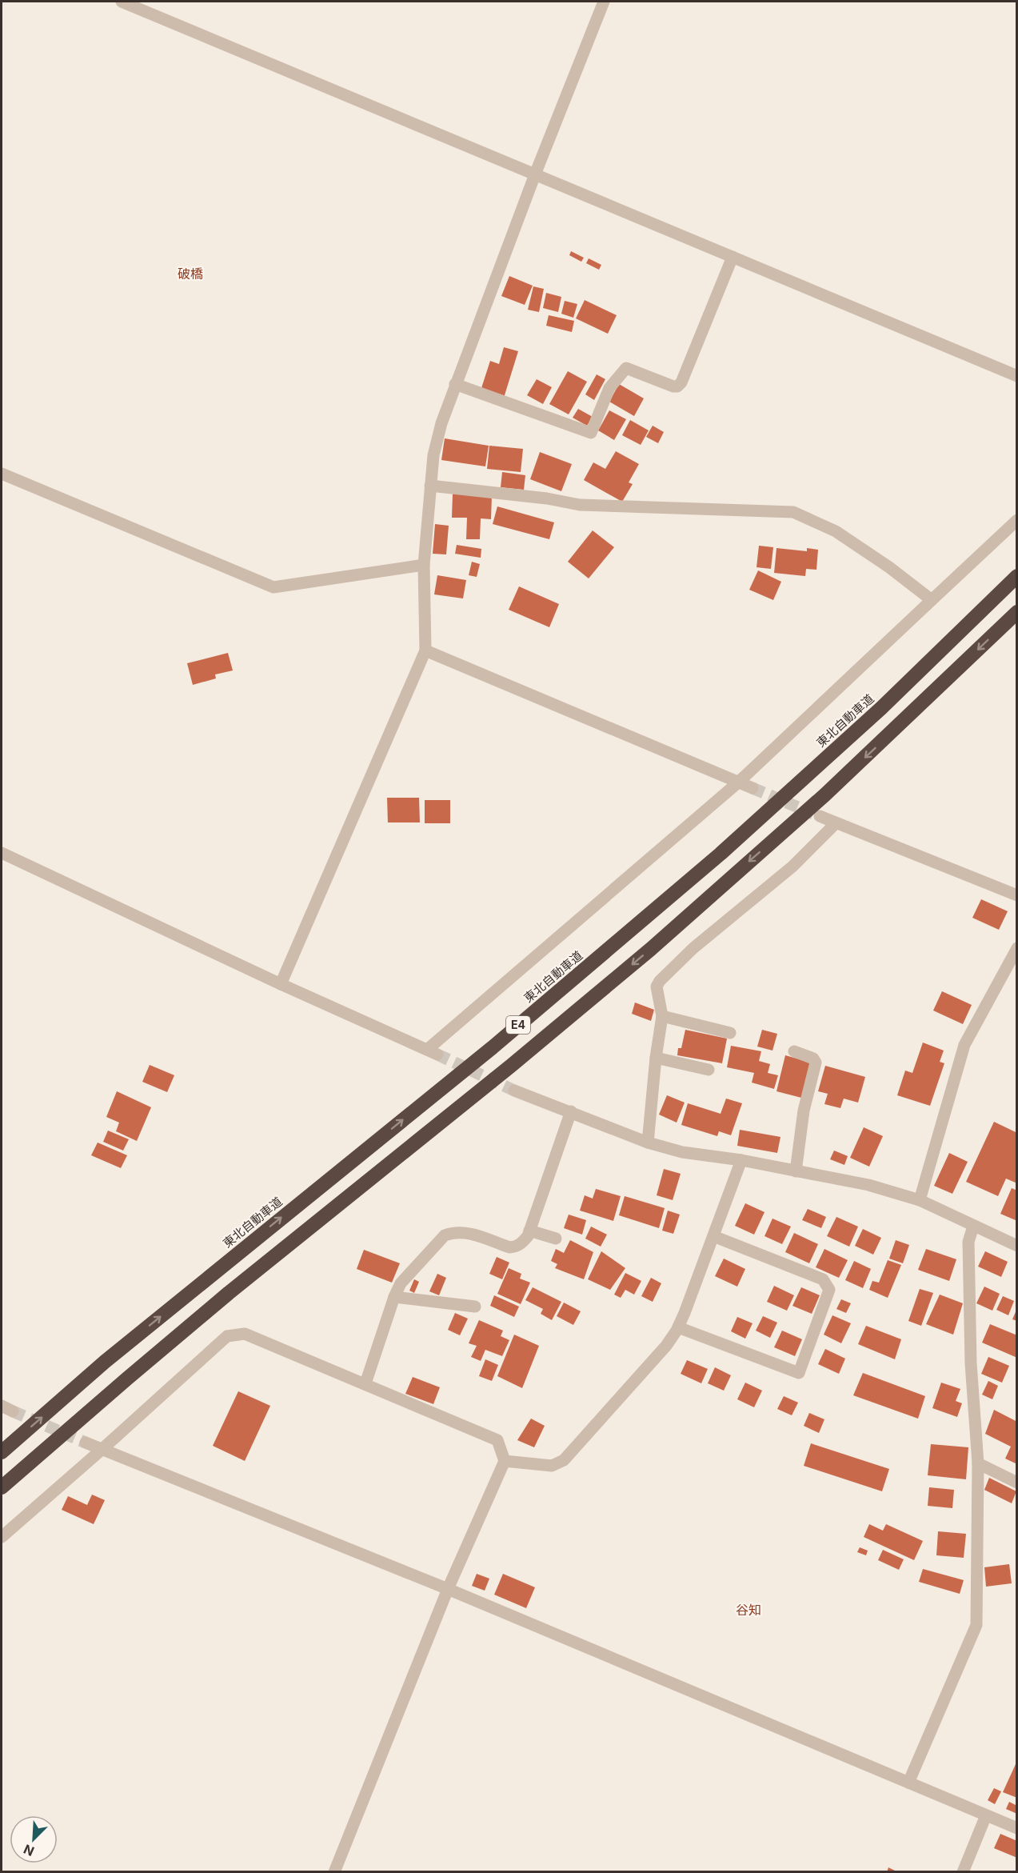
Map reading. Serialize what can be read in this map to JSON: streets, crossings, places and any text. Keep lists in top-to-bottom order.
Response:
{
  "streets": {
    "highway": ["東北自動車道", "E4"]
  },
  "districts": ["破橋", "谷知"],
  "north": "bottom left"
}
